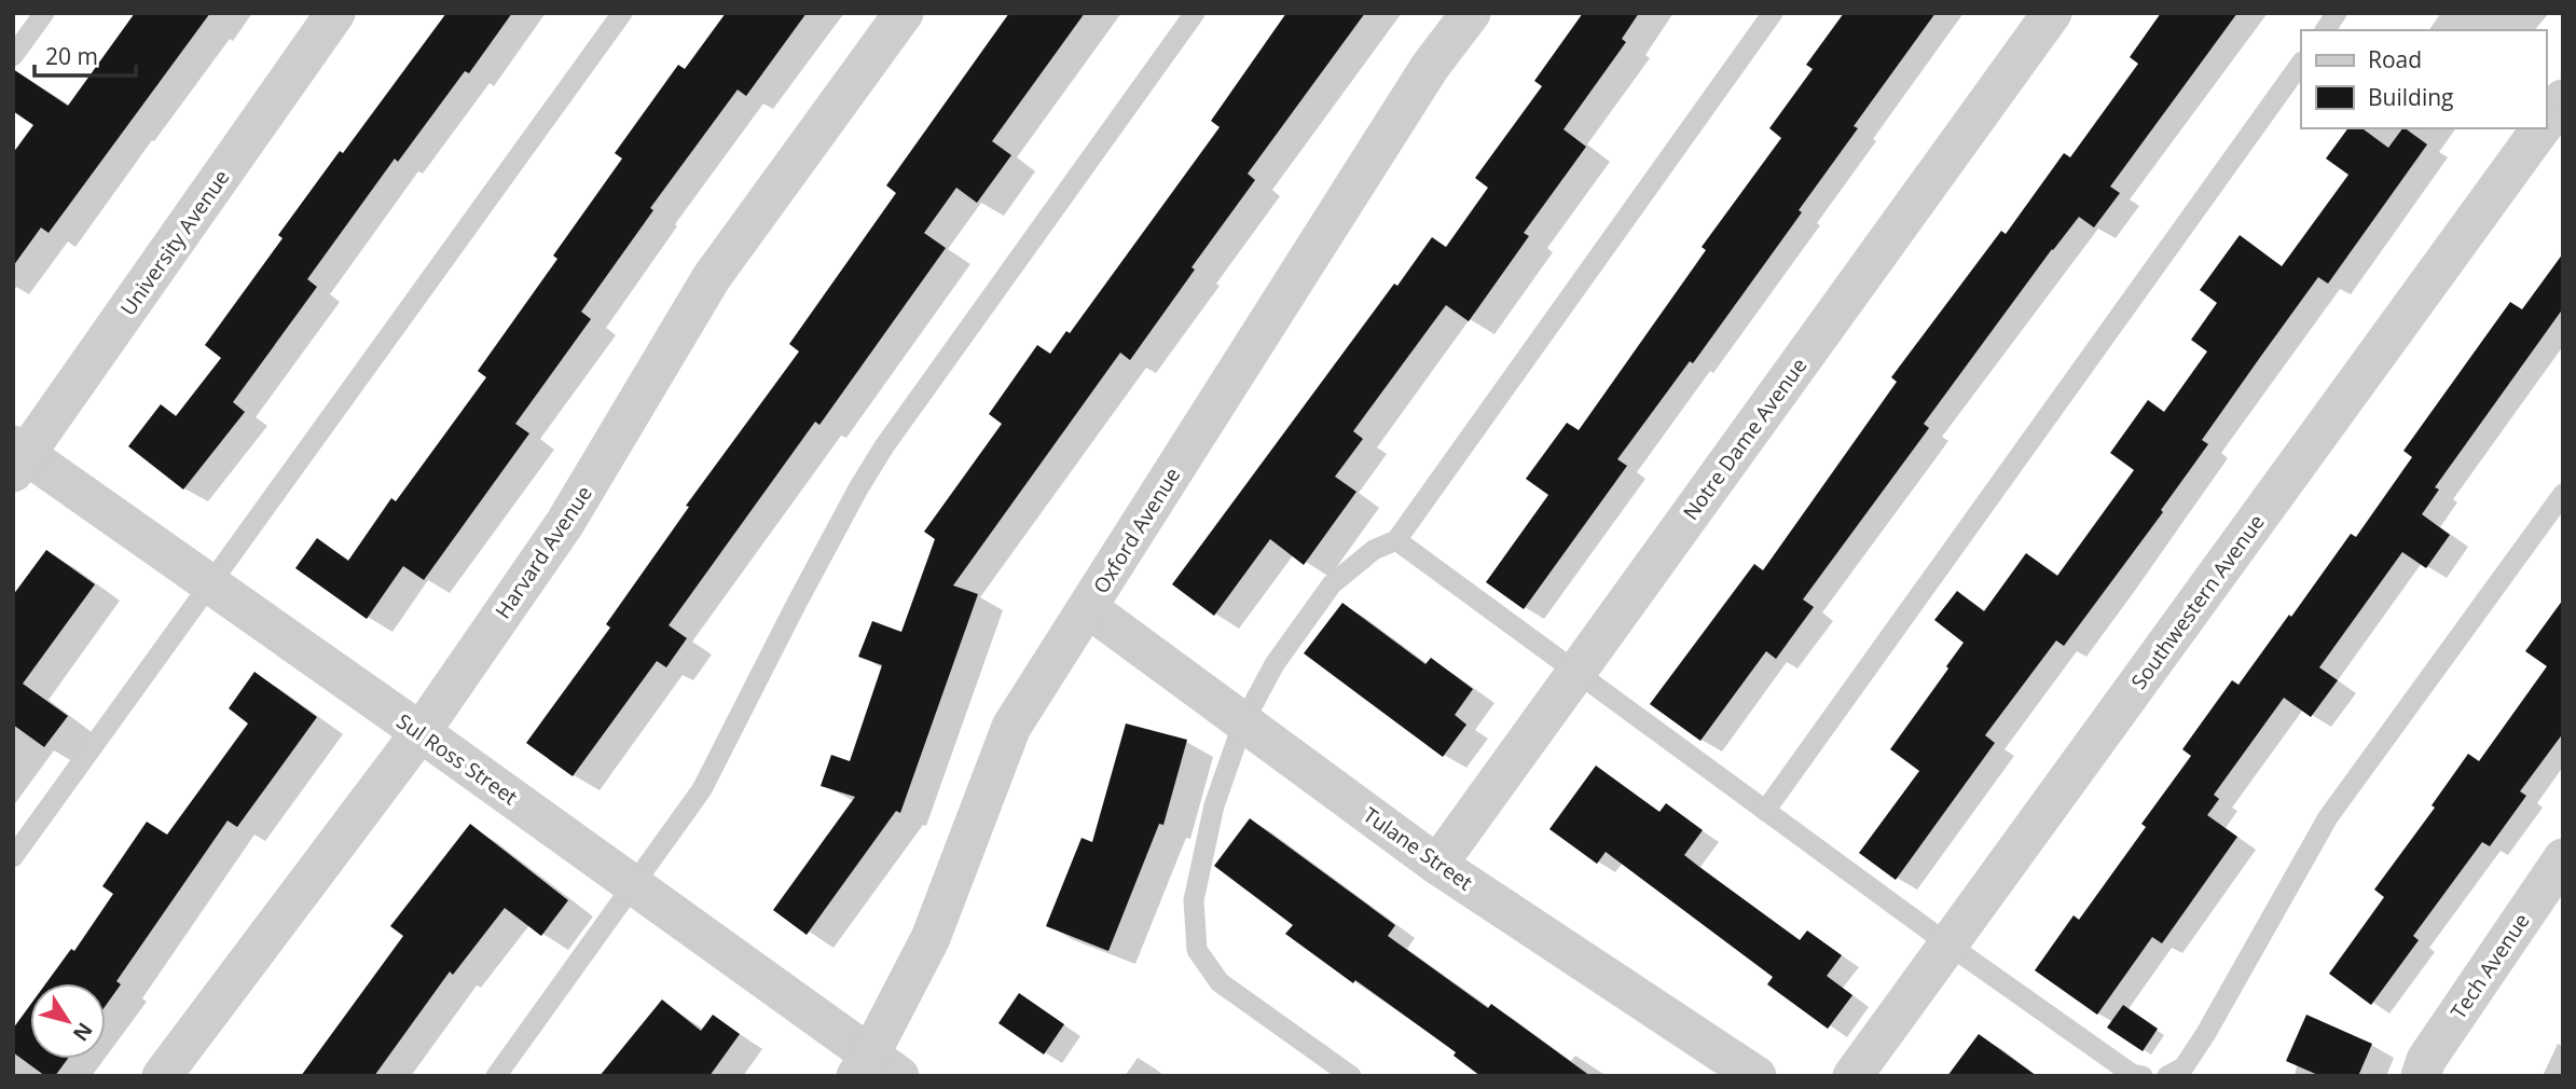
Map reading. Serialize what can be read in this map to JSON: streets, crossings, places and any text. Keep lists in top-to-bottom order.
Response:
{
  "streets": {
    "street": [
      "University Avenue",
      "Notre Dame Avenue",
      "Oxford Avenue",
      "Harvard Avenue",
      "Southwestern Avenue",
      "Sul Ross Street",
      "Tulane Street",
      "Tech Avenue"
    ]
  },
  "crossings": [
    ["University Avenue", "Sul Ross Street"],
    ["Notre Dame Avenue", "Tulane Street"],
    ["Oxford Avenue", "Sul Ross Street"],
    ["Oxford Avenue", "Tulane Street"],
    ["Harvard Avenue", "Sul Ross Street"]
  ],
  "legend": ["Road", "Building"],
  "scale_bar": "20 m",
  "north": "bottom right"
}
